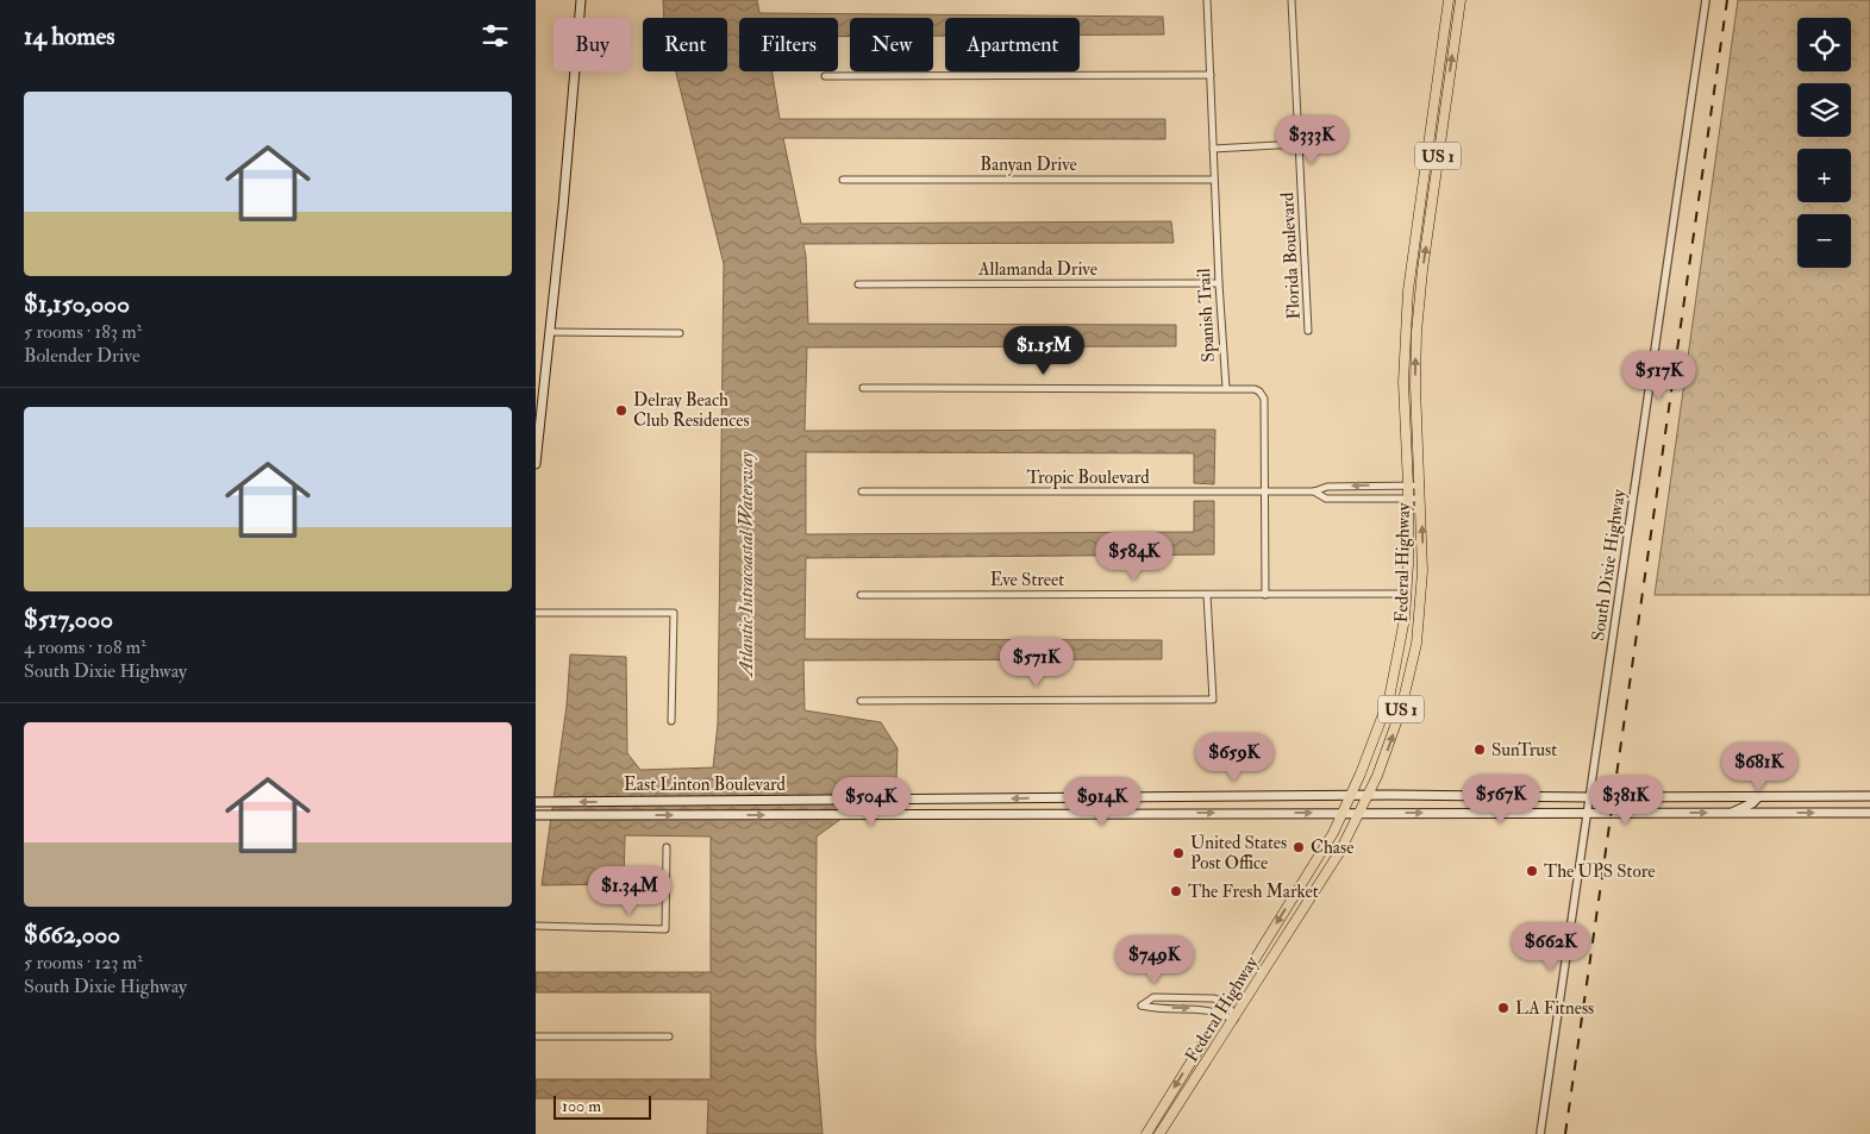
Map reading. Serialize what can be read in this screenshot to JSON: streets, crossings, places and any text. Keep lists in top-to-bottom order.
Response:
{
  "streets": {
    "main road": ["US 1", "Federal Highway", "East Linton Boulevard"],
    "street": [
      "Banyan Drive",
      "Florida Boulevard",
      "Allamanda Drive",
      "Spanish Trail",
      "Tropic Boulevard",
      "South Dixie Highway",
      "Eve Street"
    ]
  },
  "crossings": [
    ["Banyan Drive", "Spanish Trail"],
    ["Allamanda Drive", "Spanish Trail"],
    ["Tropic Boulevard", "Federal Highway"],
    ["Federal Highway", "Eve Street"],
    ["Federal Highway", "East Linton Boulevard"],
    ["South Dixie Highway", "East Linton Boulevard"]
  ],
  "water": ["Atlantic Intracoastal Waterway"],
  "places": [
    "Delray Beach Club Residences",
    "SunTrust",
    "Chase",
    "United States Post Office",
    "The UPS Store",
    "The Fresh Market",
    "LA Fitness"
  ],
  "scale_bar": "100 m",
  "page": {
    "heading": "14 homes",
    "map_buttons": ["+", "−"],
    "chip": [
      "Buy",
      "Rent",
      "Filters",
      "New",
      "Apartment"
    ],
    "list": [
      {
        "name": "$1,150,000",
        "note": "5 rooms · 183 m² · Bolender Drive"
      },
      {
        "name": "$517,000",
        "note": "4 rooms · 108 m² · South Dixie Highway"
      },
      {
        "name": "$662,000",
        "note": "5 rooms · 123 m² · South Dixie Highway"
      }
    ],
    "price": [
      "$333K",
      "$1.15M",
      "$517K",
      "$584K",
      "$571K",
      "$659K",
      "$681K",
      "$567K",
      "$381K",
      "$504K",
      "$914K",
      "$1.34M",
      "$662K",
      "$749K"
    ],
    "scale": "100 m"
  }
}
